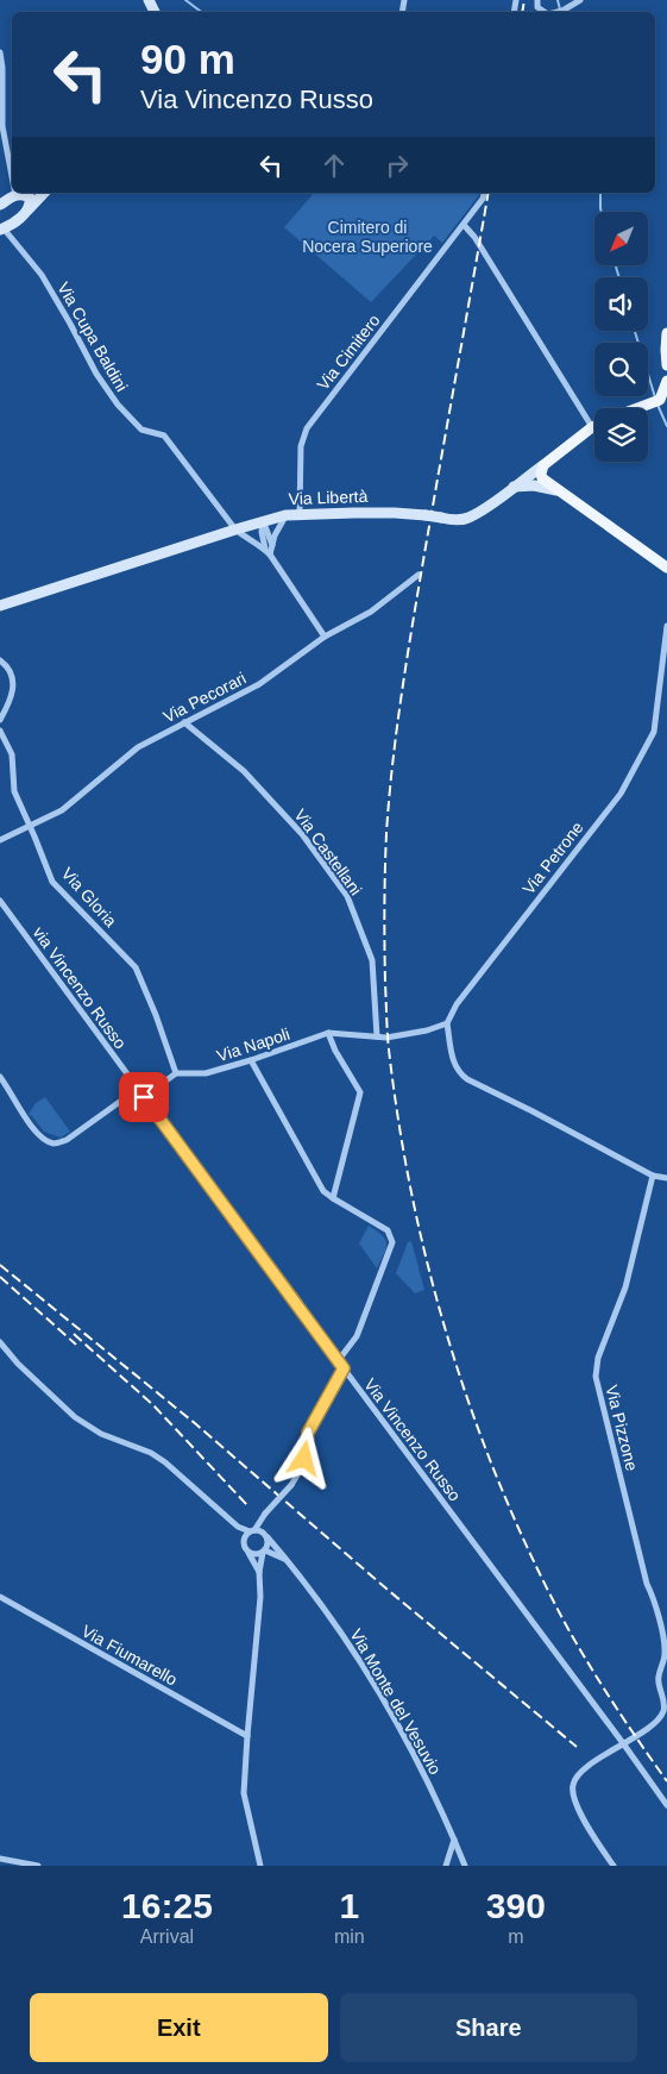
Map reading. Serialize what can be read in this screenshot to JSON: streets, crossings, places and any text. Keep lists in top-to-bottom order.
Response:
{
  "streets": {
    "main road": ["Via Libertà"],
    "street": [
      "Via Cupa Baldini",
      "Via Cimitero",
      "Via Pecorari",
      "Via Castellani",
      "Via Petrone",
      "Via Gloria",
      "via Vincenzo Russo",
      "Via Napoli",
      "Via Pizzone",
      "Via Vincenzo Russo",
      "Via Fiumarello",
      "Via Monte del Vesuvio"
    ]
  },
  "crossings": [
    ["Via Cupa Baldini", "Via Libertà"],
    ["Via Cimitero", "Via Libertà"],
    ["Via Pecorari", "Via Castellani"],
    ["Via Pecorari", "Via Gloria"],
    ["Via Castellani", "Via Napoli"],
    ["Via Gloria", "Via Napoli"],
    ["via Vincenzo Russo", "Via Vincenzo Russo"],
    ["Via Pizzone", "Via Vincenzo Russo"]
  ],
  "parks": ["Cimitero di Nocera Superiore"],
  "north": "bottom left",
  "page": {
    "turn": ["90 m", "Via Vincenzo Russo"],
    "eta": [
      "16:25",
      "Arrival",
      "1",
      "min",
      "390",
      "m"
    ],
    "buttons": ["Exit", "Share"]
  }
}
